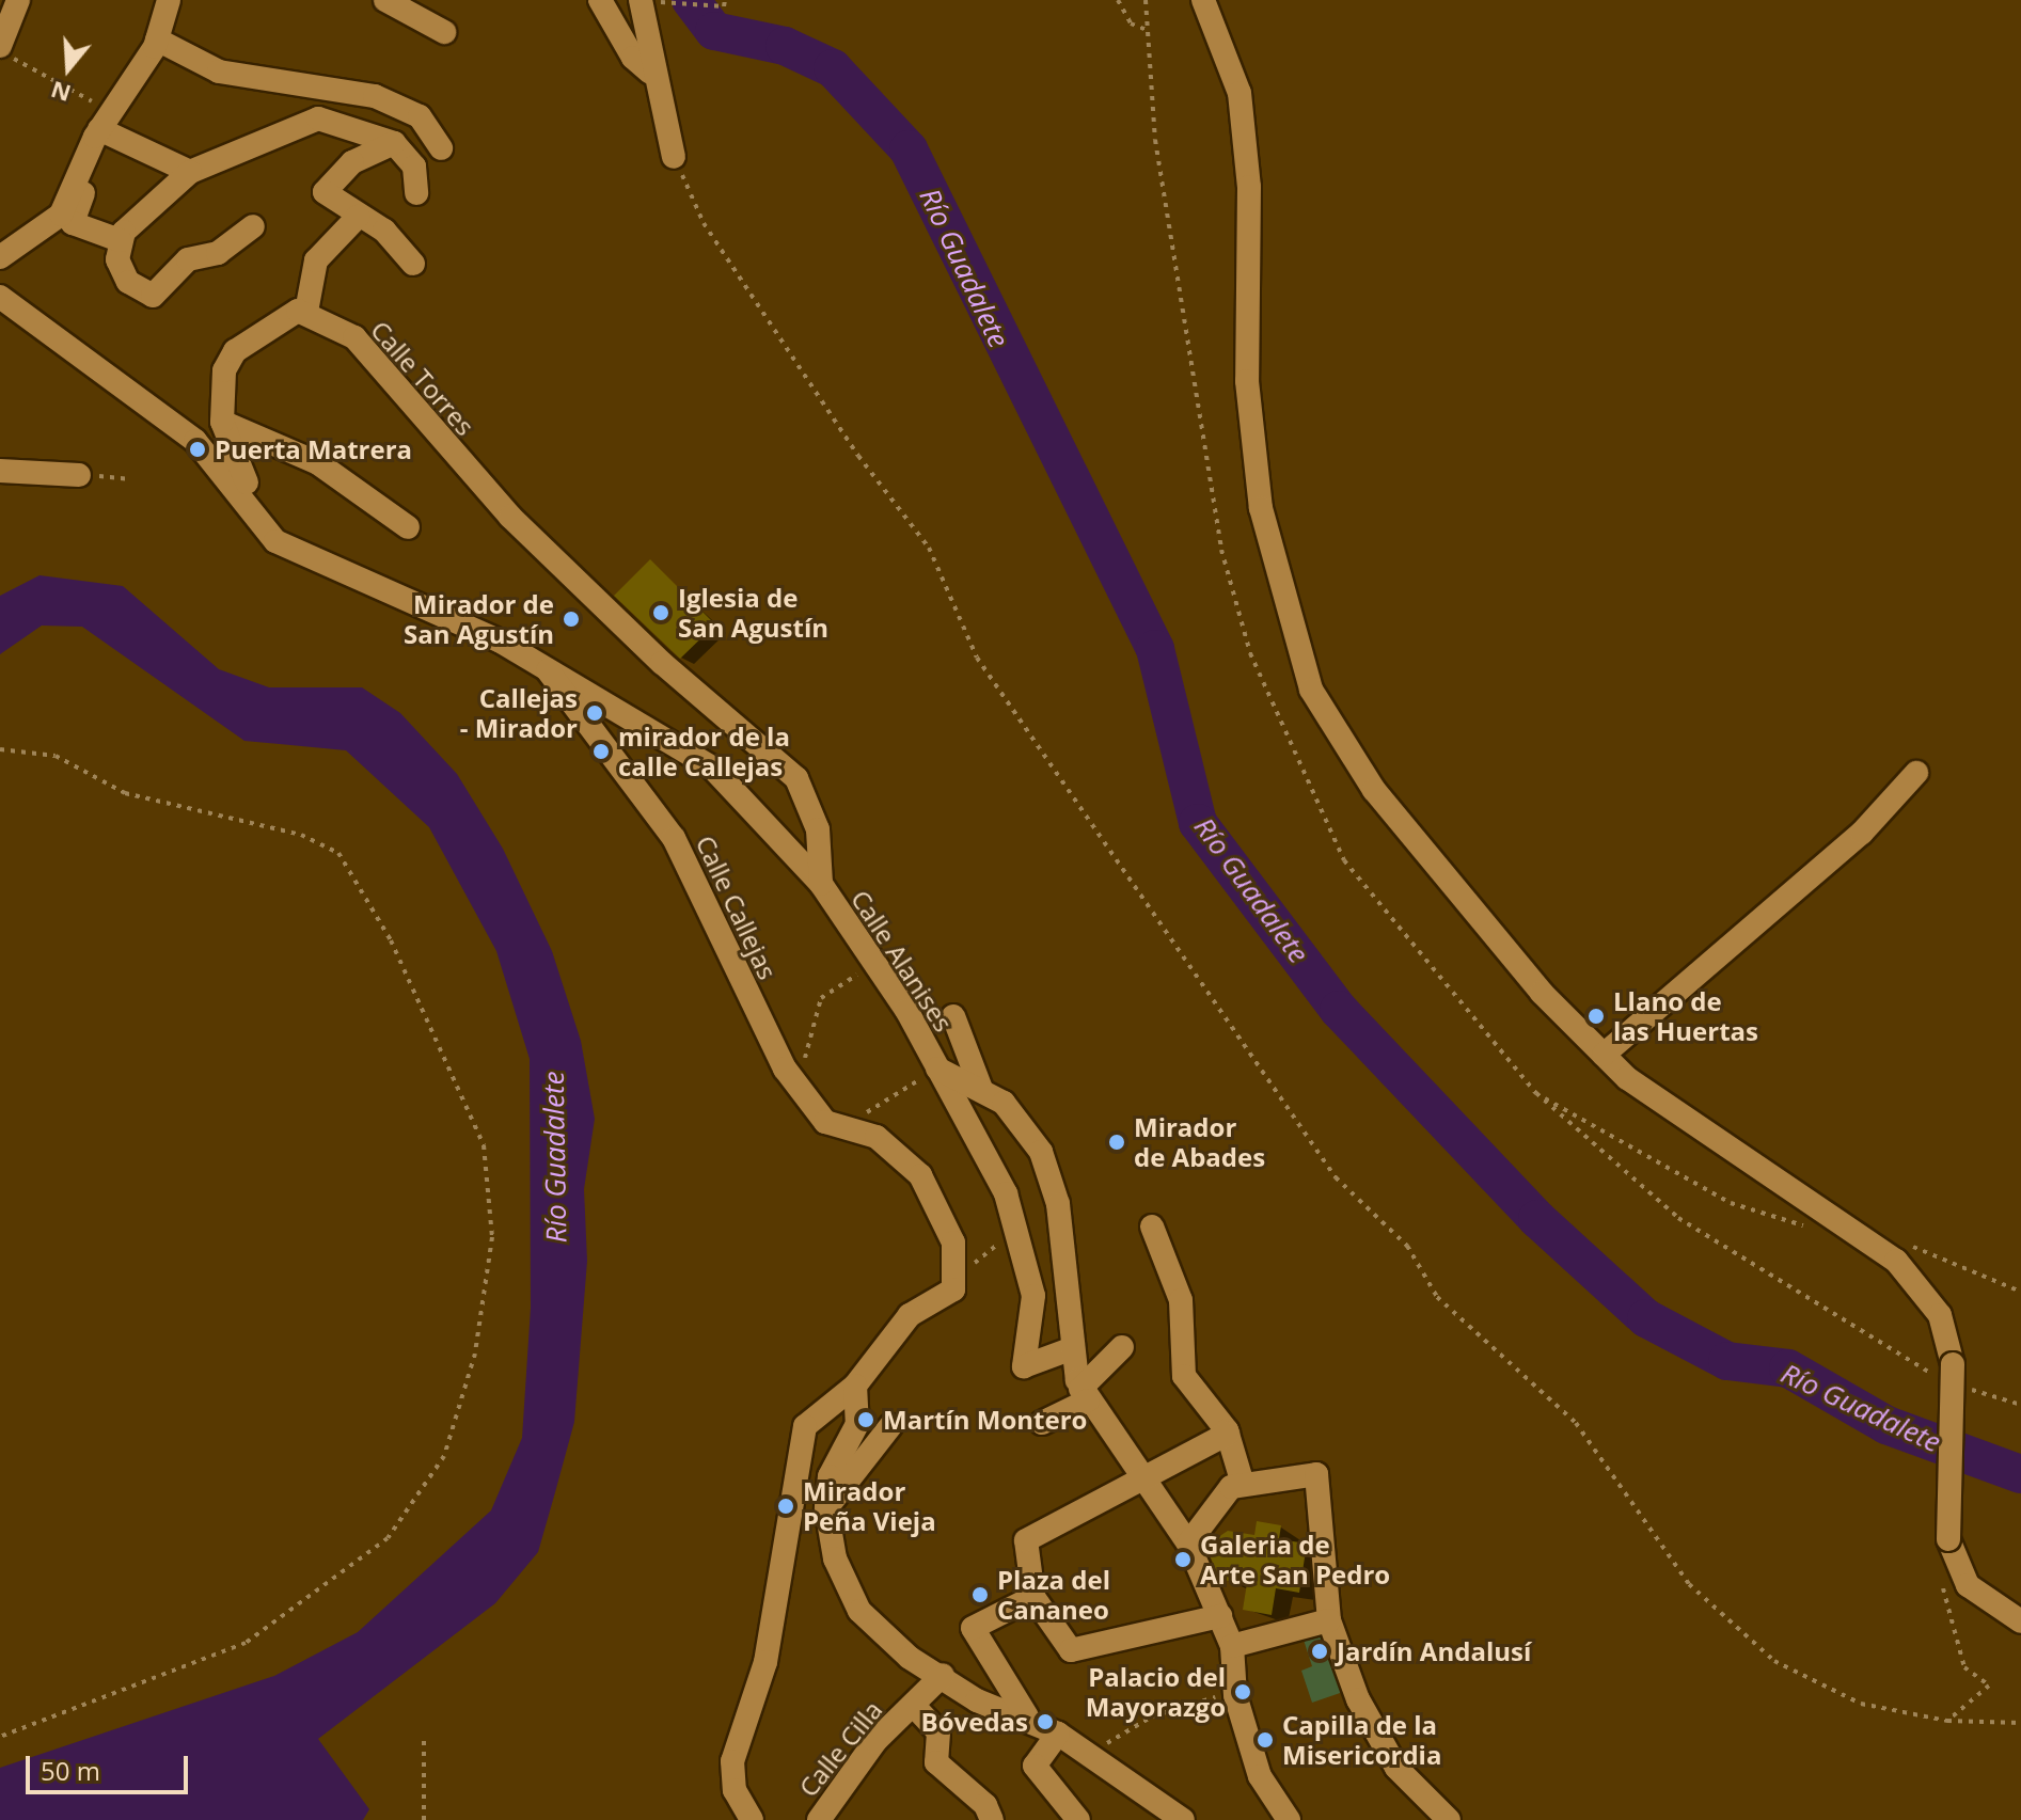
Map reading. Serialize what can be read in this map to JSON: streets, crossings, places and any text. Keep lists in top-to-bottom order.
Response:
{
  "streets": {
    "street": [
      "Calle Torres",
      "Calle Callejas",
      "Calle Alanises",
      "Calle Cilla"
    ]
  },
  "crossings": [
    ["Calle Torres", "Calle Alanises"],
    ["Calle Callejas", "Calle Alanises"]
  ],
  "water": ["Río Guadalete"],
  "places": [
    "Puerta Matrera",
    "Iglesia de San Agustín",
    "Mirador de San Agustín",
    "Callejas - Mirador",
    "mirador de la calle Callejas",
    "Llano de las Huertas",
    "Mirador de Abades",
    "Martín Montero",
    "Mirador Peña Vieja",
    "Galeria de Arte San Pedro",
    "Plaza del Cananeo",
    "Jardín Andalusí",
    "Palacio del Mayorazgo",
    "Bóvedas",
    "Capilla de la Misericordia"
  ],
  "scale_bar": "50 m",
  "north": "bottom"
}
